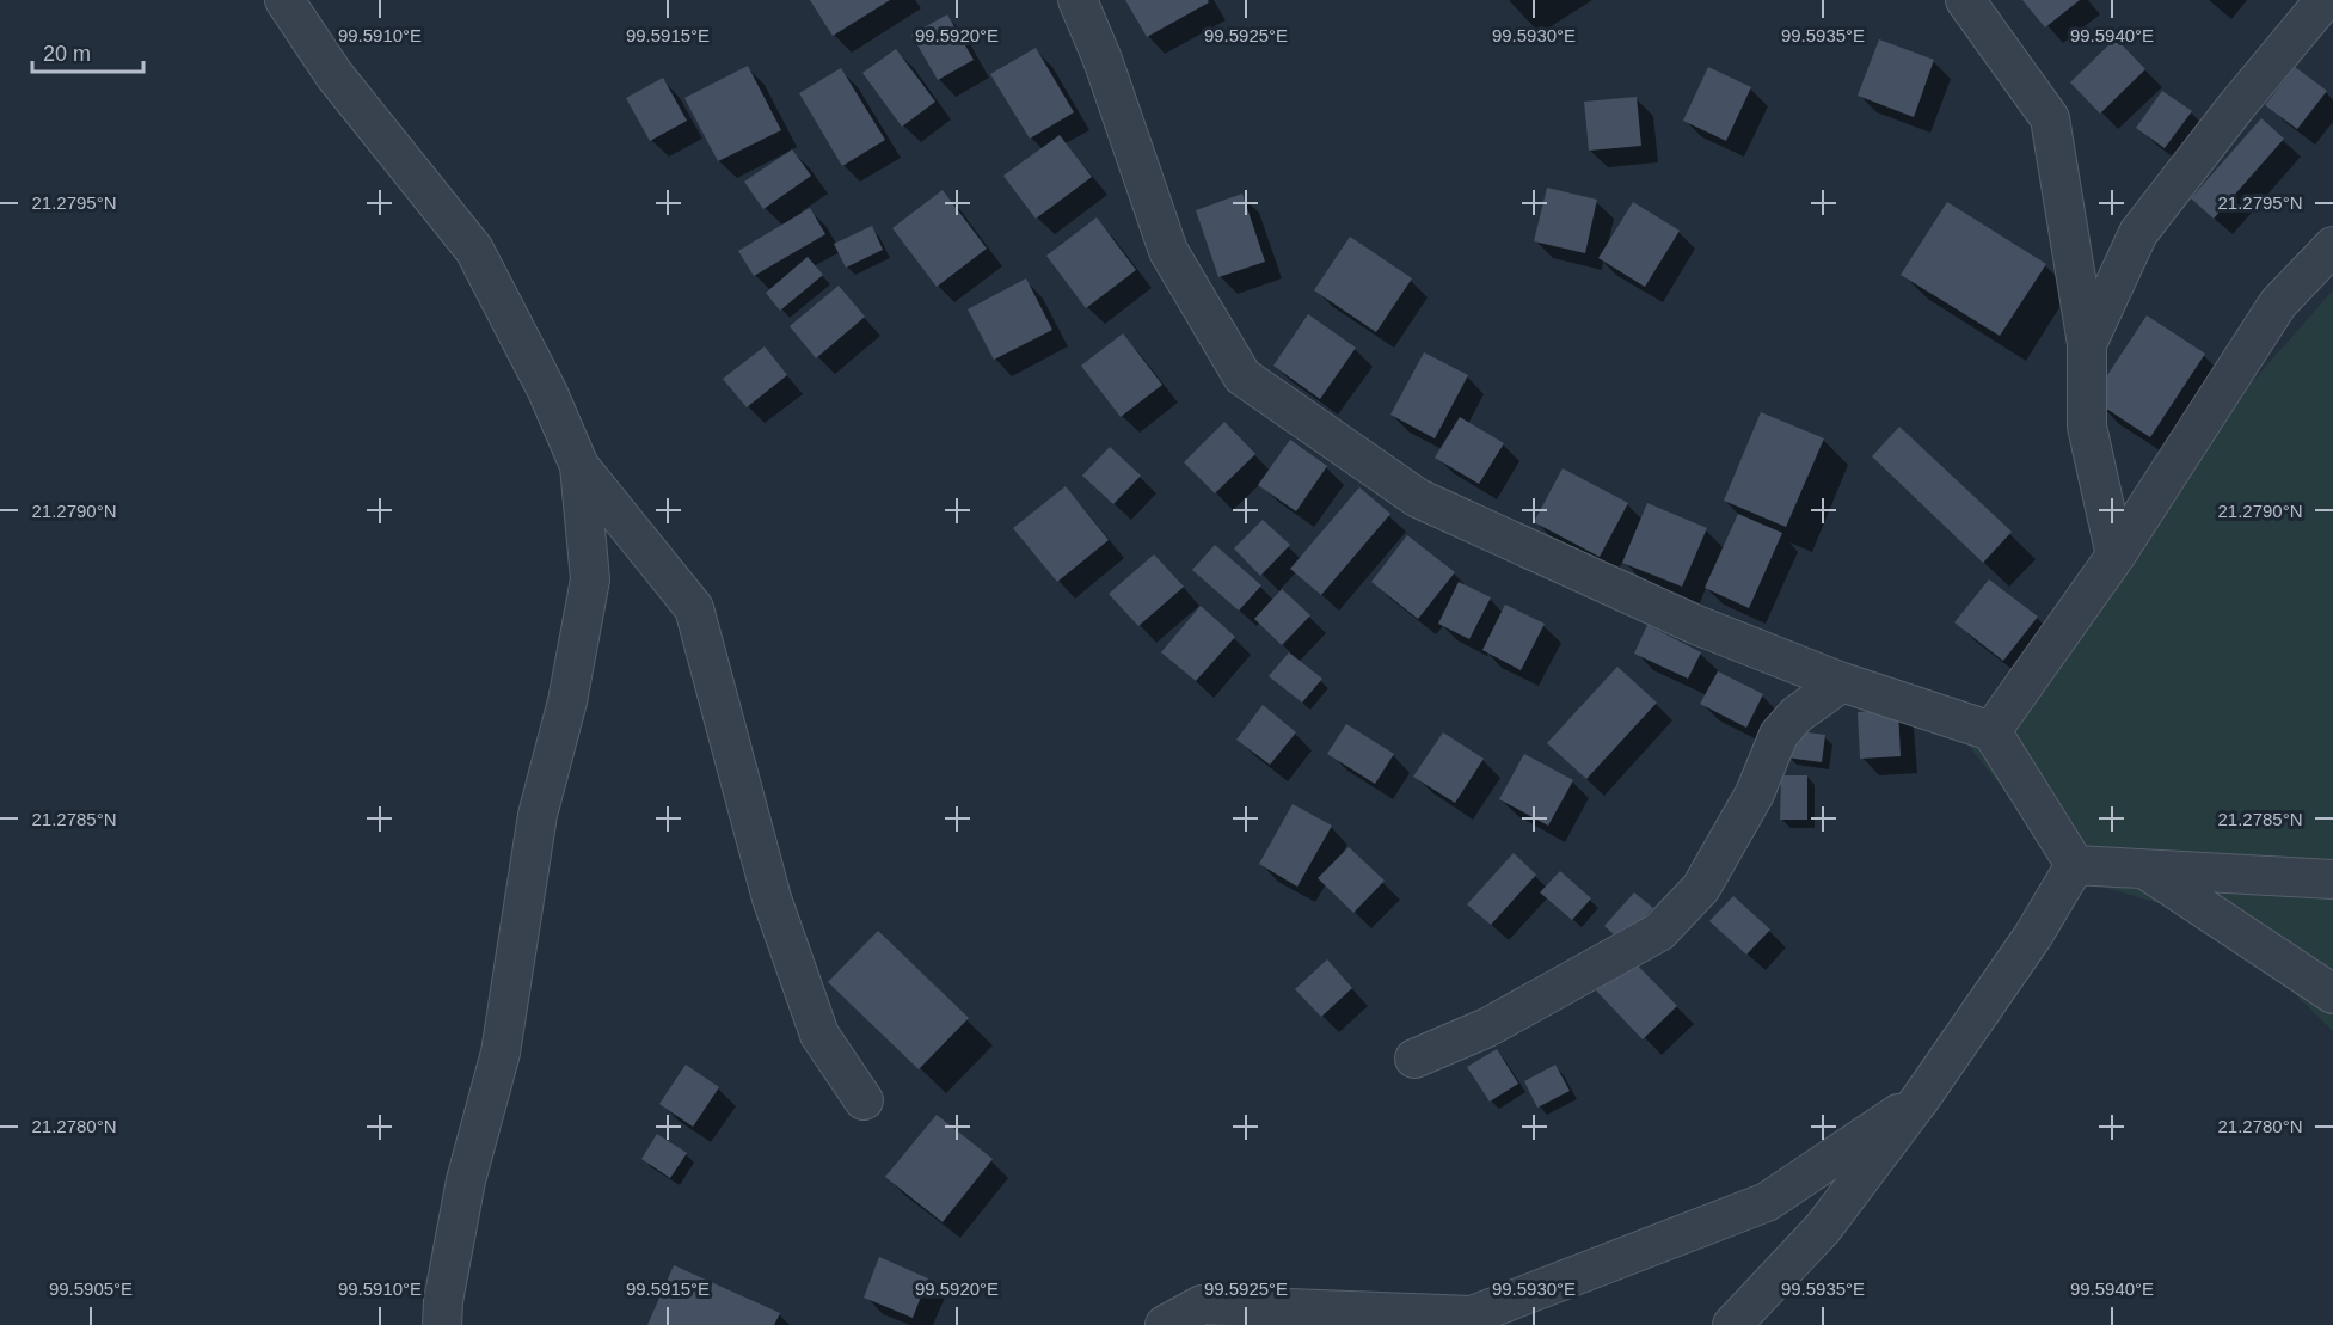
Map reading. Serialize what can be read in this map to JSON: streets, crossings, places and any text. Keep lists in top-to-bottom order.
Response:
{
  "scale_bar": "20 m",
  "coordinates": [
    "99.5910°E",
    "99.5915°E",
    "99.5920°E",
    "99.5925°E",
    "99.5930°E",
    "99.5935°E",
    "99.5940°E",
    "21.2795°N",
    "21.2790°N",
    "21.2785°N",
    "21.2780°N",
    "99.5905°E"
  ]
}
